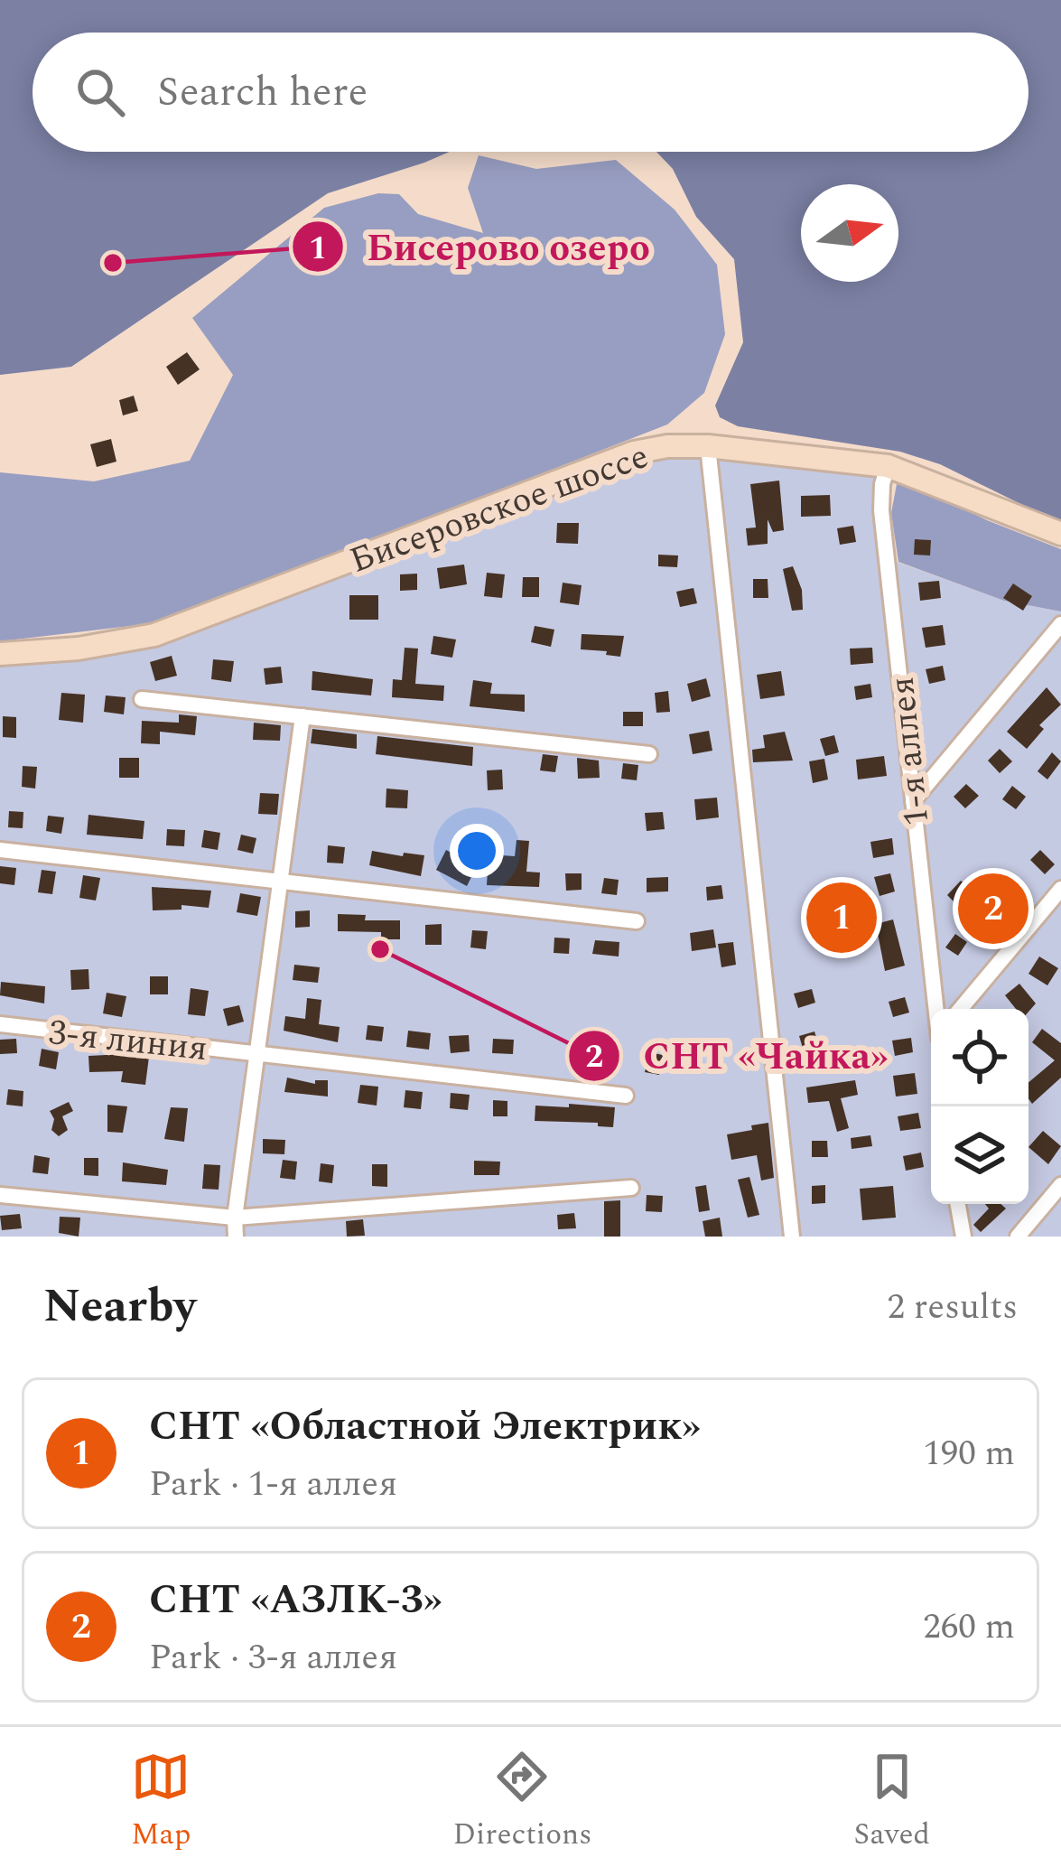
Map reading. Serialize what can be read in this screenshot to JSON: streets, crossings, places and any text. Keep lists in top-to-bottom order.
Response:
{
  "streets": {
    "main road": ["Бисеровское шоссе"],
    "street": ["1-я аллея", "3-я линия"]
  },
  "crossings": [
    ["Бисеровское шоссе", "1-я аллея"]
  ],
  "places": ["Бисерово озеро", "СНТ «Чайка»"],
  "north": "right",
  "page": {
    "search": "Search here",
    "pins": ["2", "1"],
    "heading": ["Nearby", "2 results"],
    "list": [
      {
        "mark": "1",
        "name": "СНТ «Областной Электрик»",
        "note": "Park · 1-я аллея",
        "value": "190 m"
      },
      {
        "mark": "2",
        "name": "СНТ «АЗЛК-3»",
        "note": "Park · 3-я аллея",
        "value": "260 m"
      }
    ],
    "nav": ["Map", "Directions", "Saved"]
  }
}
